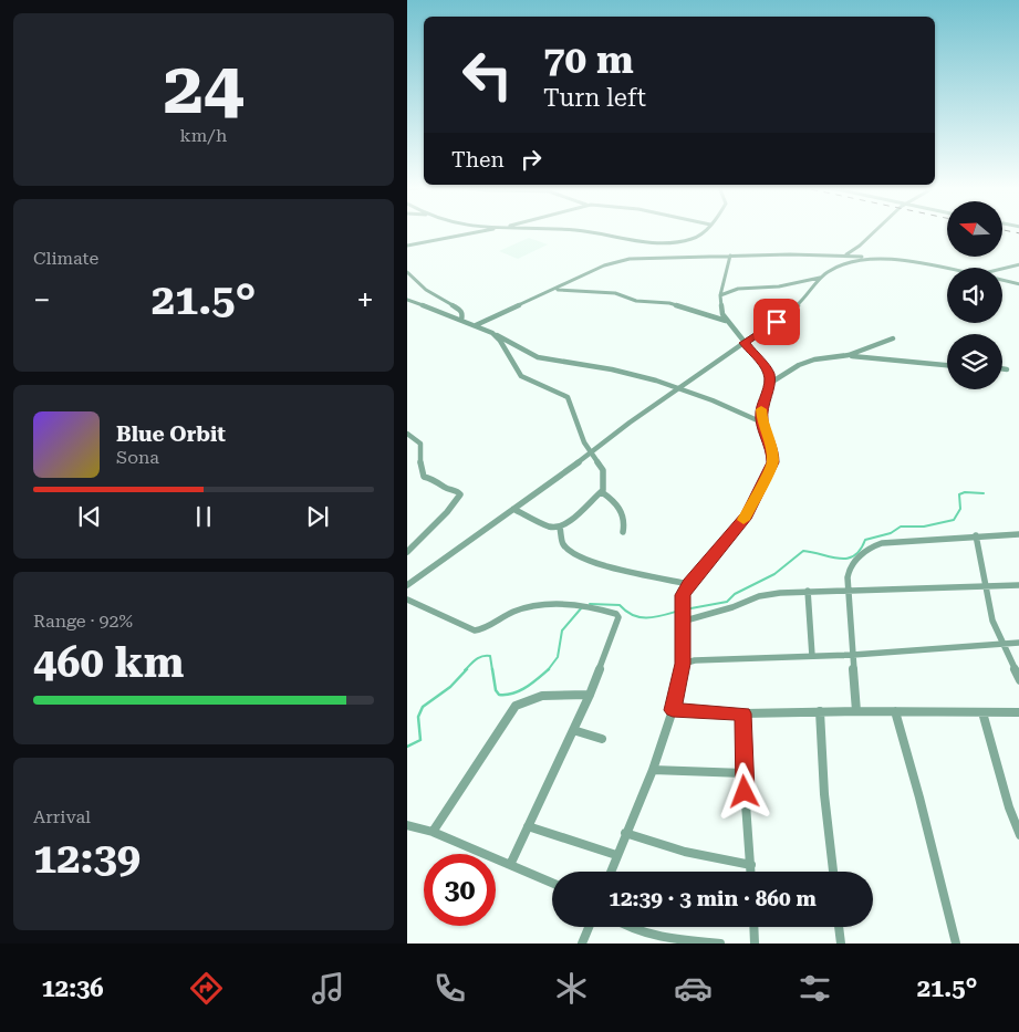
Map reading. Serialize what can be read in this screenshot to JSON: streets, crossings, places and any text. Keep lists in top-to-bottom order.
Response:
{
  "north": "left",
  "page": {
    "tile": [
      ["24", "km/h"],
      "Climate",
      ["Range · 92%", "460 km"],
      ["Arrival", "12:39"]
    ],
    "turn": ["70 m", "Turn left"],
    "then": "Then",
    "heat": ["−", "21.5°", "+"],
    "song": ["Blue Orbit", "Sona"],
    "limit": "30",
    "trip": "12:39 · 3 min · 860 m",
    "tabs": ["12:36", "21.5°"]
  }
}
